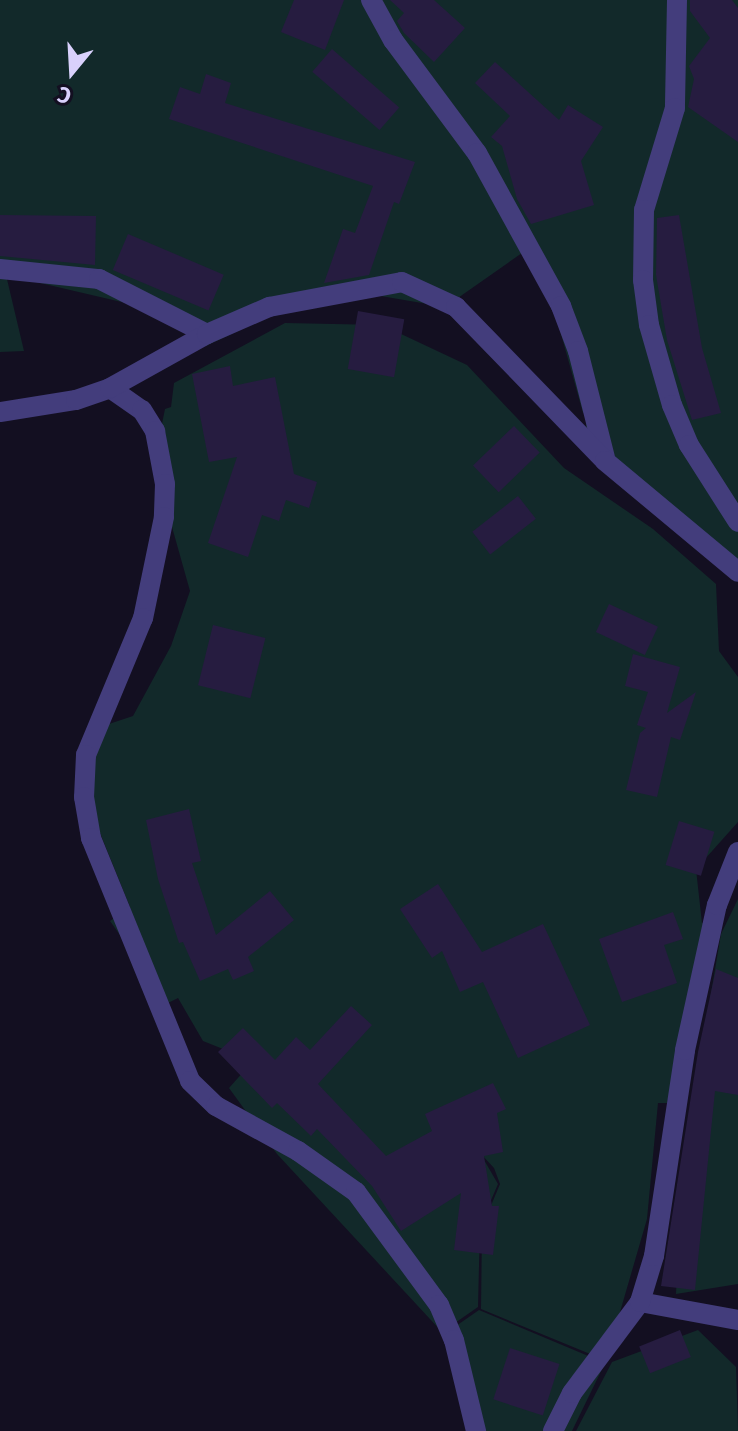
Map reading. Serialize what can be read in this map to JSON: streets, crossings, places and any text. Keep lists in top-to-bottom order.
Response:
{
  "north": "bottom"
}
